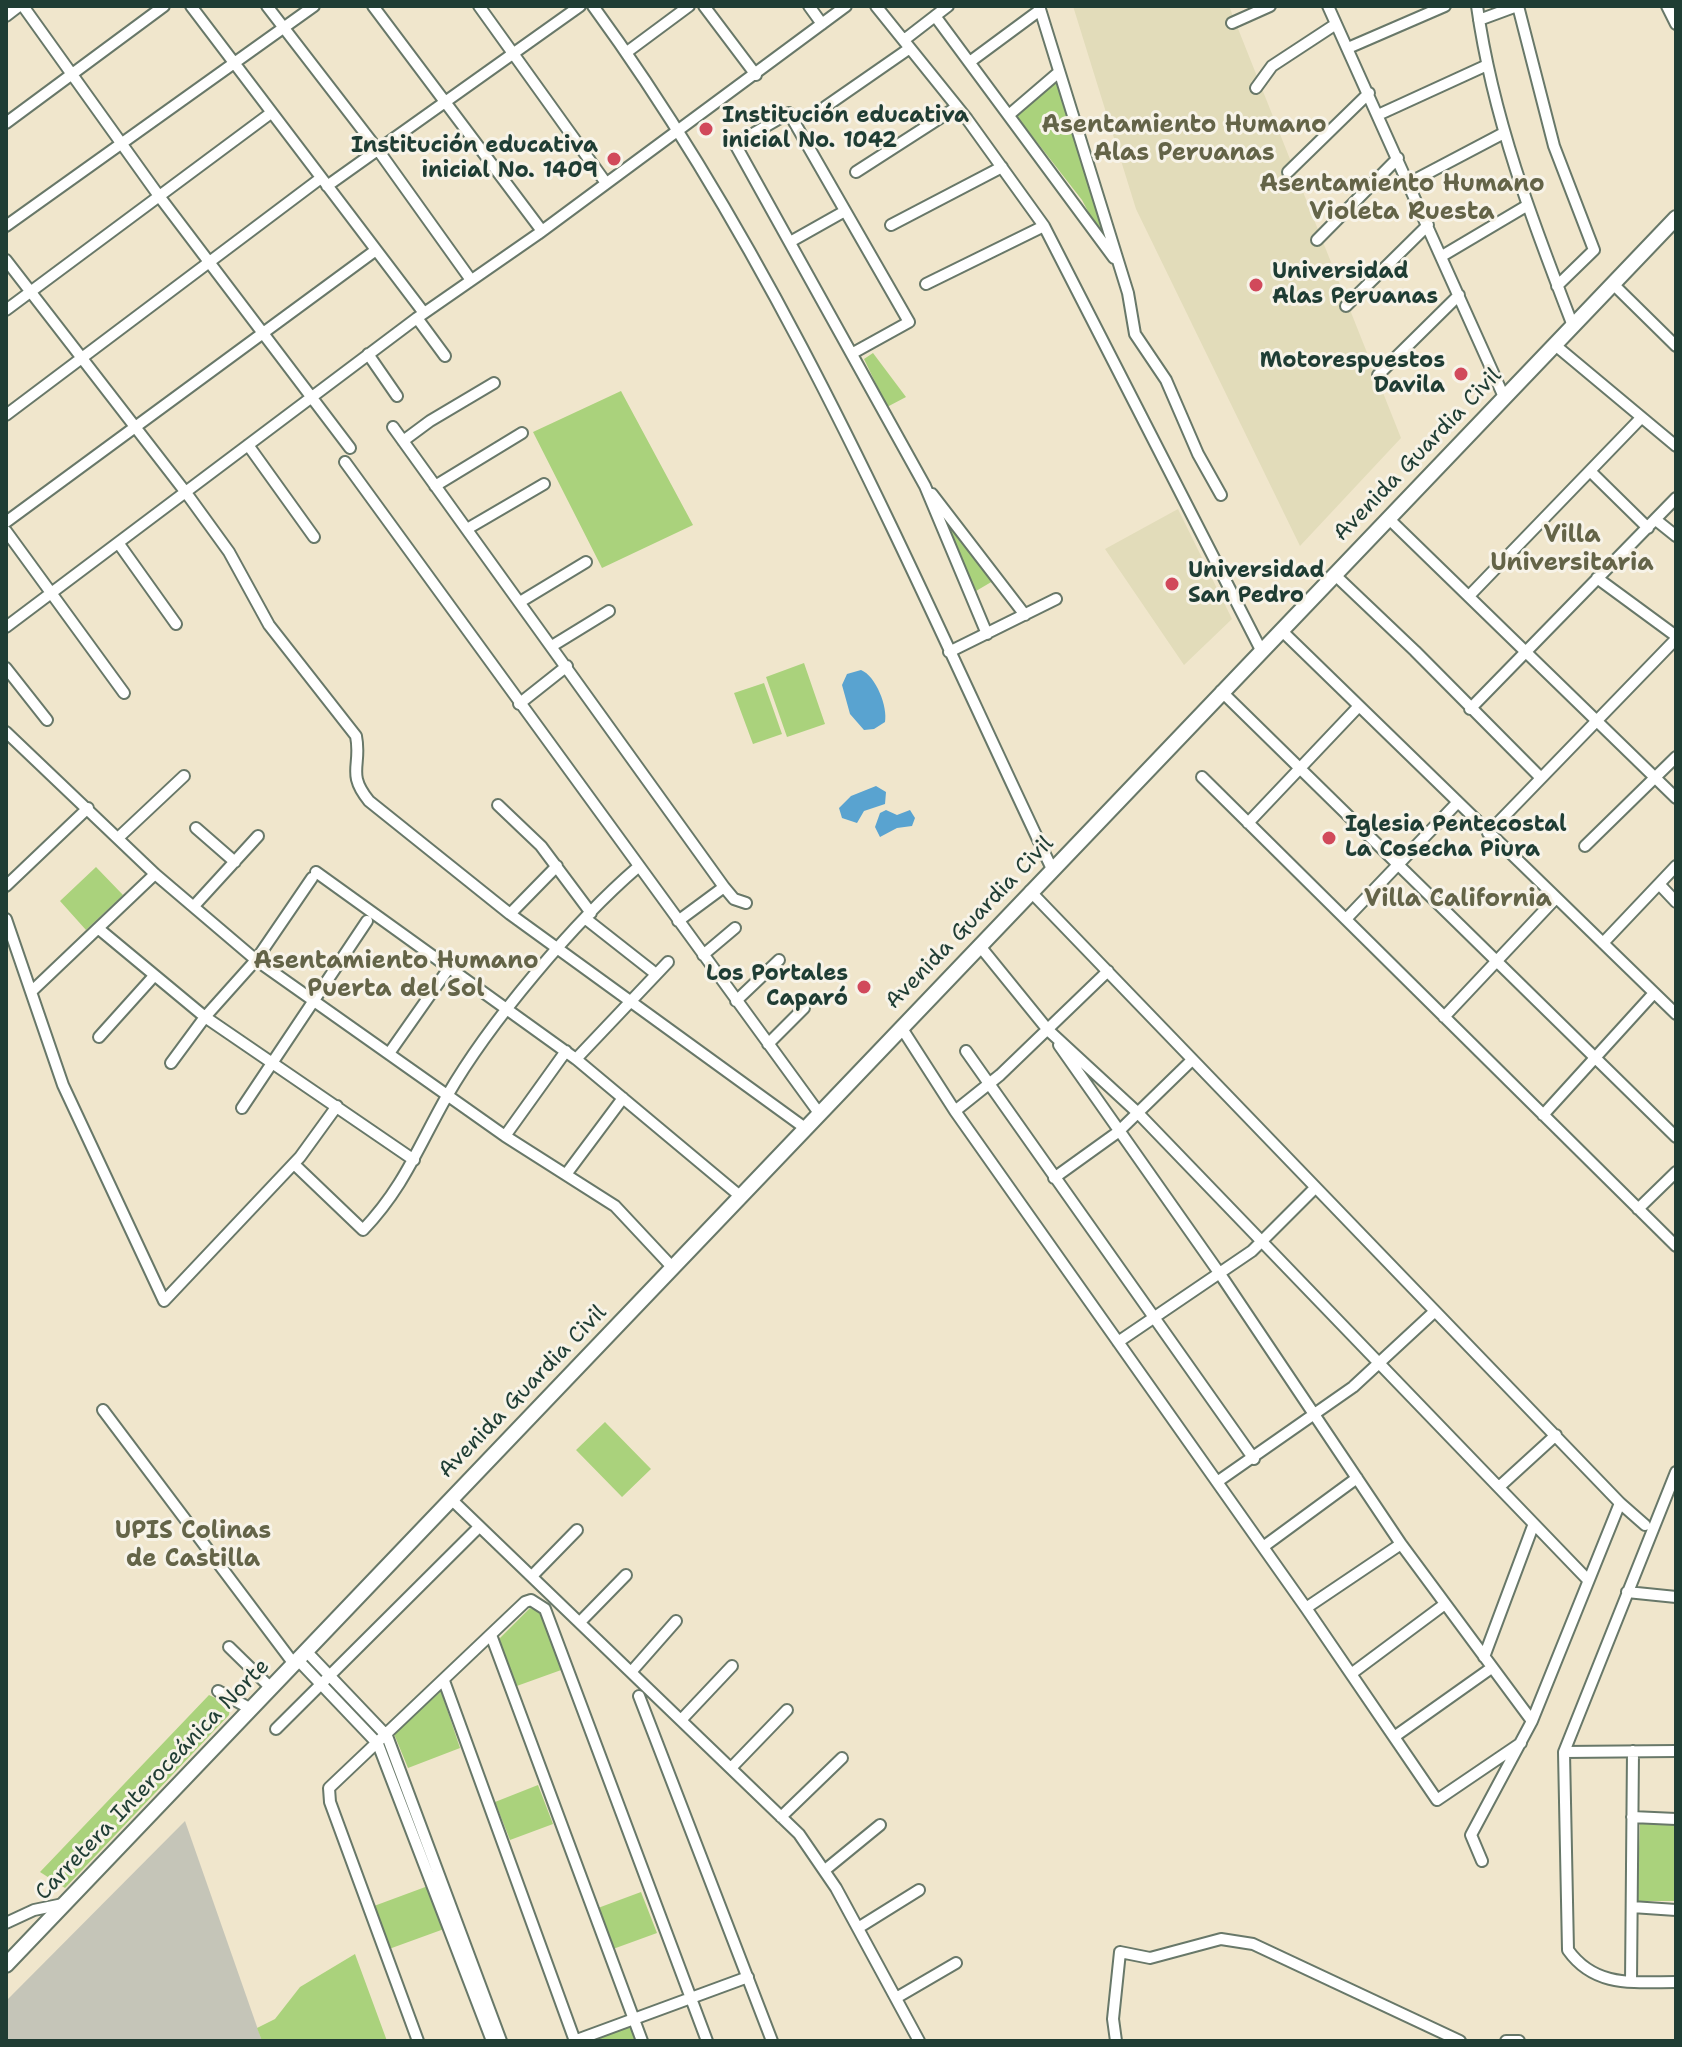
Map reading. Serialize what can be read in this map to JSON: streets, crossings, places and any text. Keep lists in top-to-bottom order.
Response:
{
  "streets": {
    "highway": ["Avenida Guardia Civil", "Carretera Interoceánica Norte"]
  },
  "crossings": [
    ["Avenida Guardia Civil", "Carretera Interoceánica Norte"]
  ],
  "districts": [
    "Asentamiento Humano Alas Peruanas",
    "Asentamiento Humano Violeta Ruesta",
    "Villa Universitaria",
    "Villa California",
    "Asentamiento Humano Puerta del Sol",
    "UPIS Colinas de Castilla"
  ],
  "places": [
    "Institución educativa inicial No. 1042",
    "Institución educativa inicial No. 1409",
    "Universidad Alas Peruanas",
    "Motorespuestos Davila",
    "Universidad San Pedro",
    "Iglesia Pentecostal La Cosecha Piura",
    "Los Portales Caparó"
  ]
}
